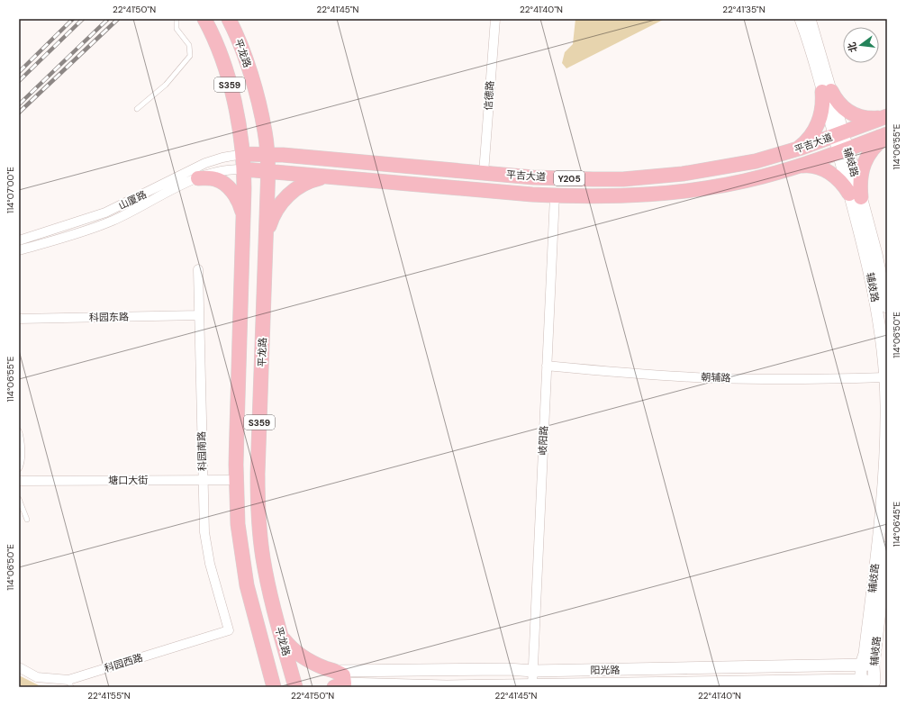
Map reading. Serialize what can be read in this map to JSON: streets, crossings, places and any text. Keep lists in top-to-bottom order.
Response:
{
  "streets": {
    "main road": [
      "平龙路",
      "S359",
      "平吉大道",
      "Y205"
    ],
    "street": [
      "信德路",
      "辅岐路",
      "山厦路",
      "辅歧路",
      "科园东路",
      "朝辅路",
      "岐阳路",
      "科园南路",
      "塘口大街",
      "科园西路",
      "阳光路"
    ]
  },
  "crossings": [
    ["平龙路", "平吉大道"],
    ["平龙路", "山厦路"],
    ["平龙路", "塘口大街"],
    ["信德路", "平吉大道"],
    ["平吉大道", "辅岐路"],
    ["平吉大道", "山厦路"],
    ["平吉大道", "辅歧路"],
    ["平吉大道", "岐阳路"],
    ["辅岐路", "辅歧路"],
    ["辅岐路", "阳光路"],
    ["辅歧路", "朝辅路"],
    ["辅歧路", "阳光路"],
    ["科园东路", "科园南路"],
    ["朝辅路", "岐阳路"],
    ["岐阳路", "阳光路"],
    ["科园南路", "塘口大街"],
    ["科园南路", "科园西路"]
  ],
  "north": "left",
  "coordinates": [
    "22°41'50\"N",
    "22°41'45\"N",
    "22°41'40\"N",
    "22°41'35\"N",
    "114°06'55\"E",
    "114°07'00\"E",
    "114°06'50\"E",
    "114°06'45\"E",
    "22°41'55\"N"
  ]
}
